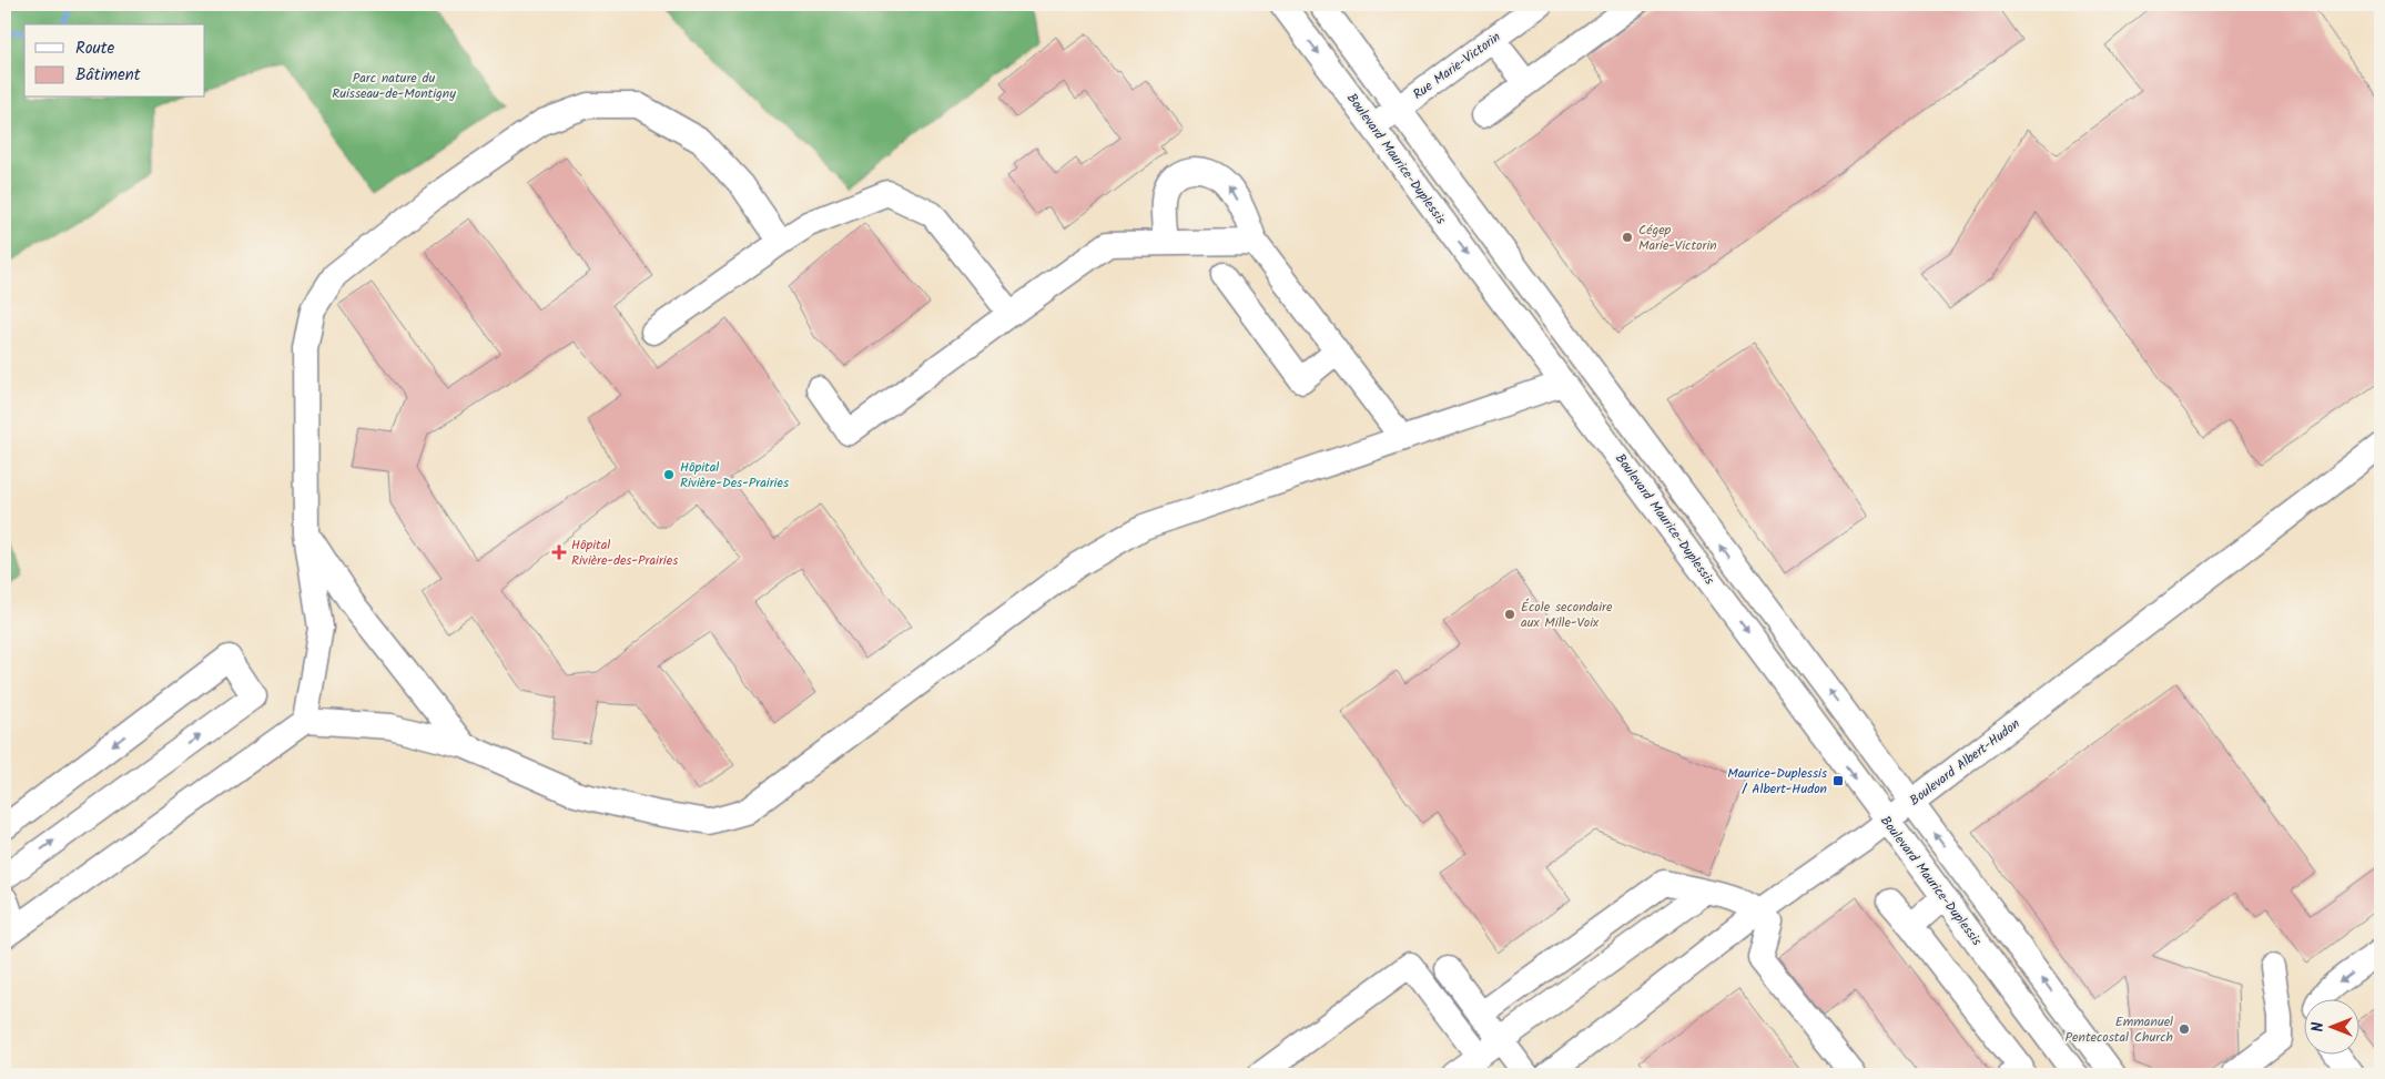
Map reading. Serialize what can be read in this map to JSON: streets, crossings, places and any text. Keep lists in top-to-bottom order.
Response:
{
  "streets": {
    "street": ["Rue Marie-Victorin", "Boulevard Maurice-Duplessis", "Boulevard Albert-Hudon"]
  },
  "crossings": [
    ["Rue Marie-Victorin", "Boulevard Maurice-Duplessis"],
    ["Boulevard Maurice-Duplessis", "Boulevard Albert-Hudon"]
  ],
  "parks": ["Parc nature du Ruisseau-de-Montigny"],
  "places": {
    "other": [
      "Cégep Marie-Victorin",
      "Hôpital Rivière-Des-Prairies",
      "École secondaire aux Mille-Voix",
      "Emmanuel Pentecostal Church"
    ],
    "health": ["Hôpital Rivière-des-Prairies"],
    "transit": ["Maurice-Duplessis / Albert-Hudon"]
  },
  "legend": ["Route", "Bâtiment"],
  "north": "left"
}
